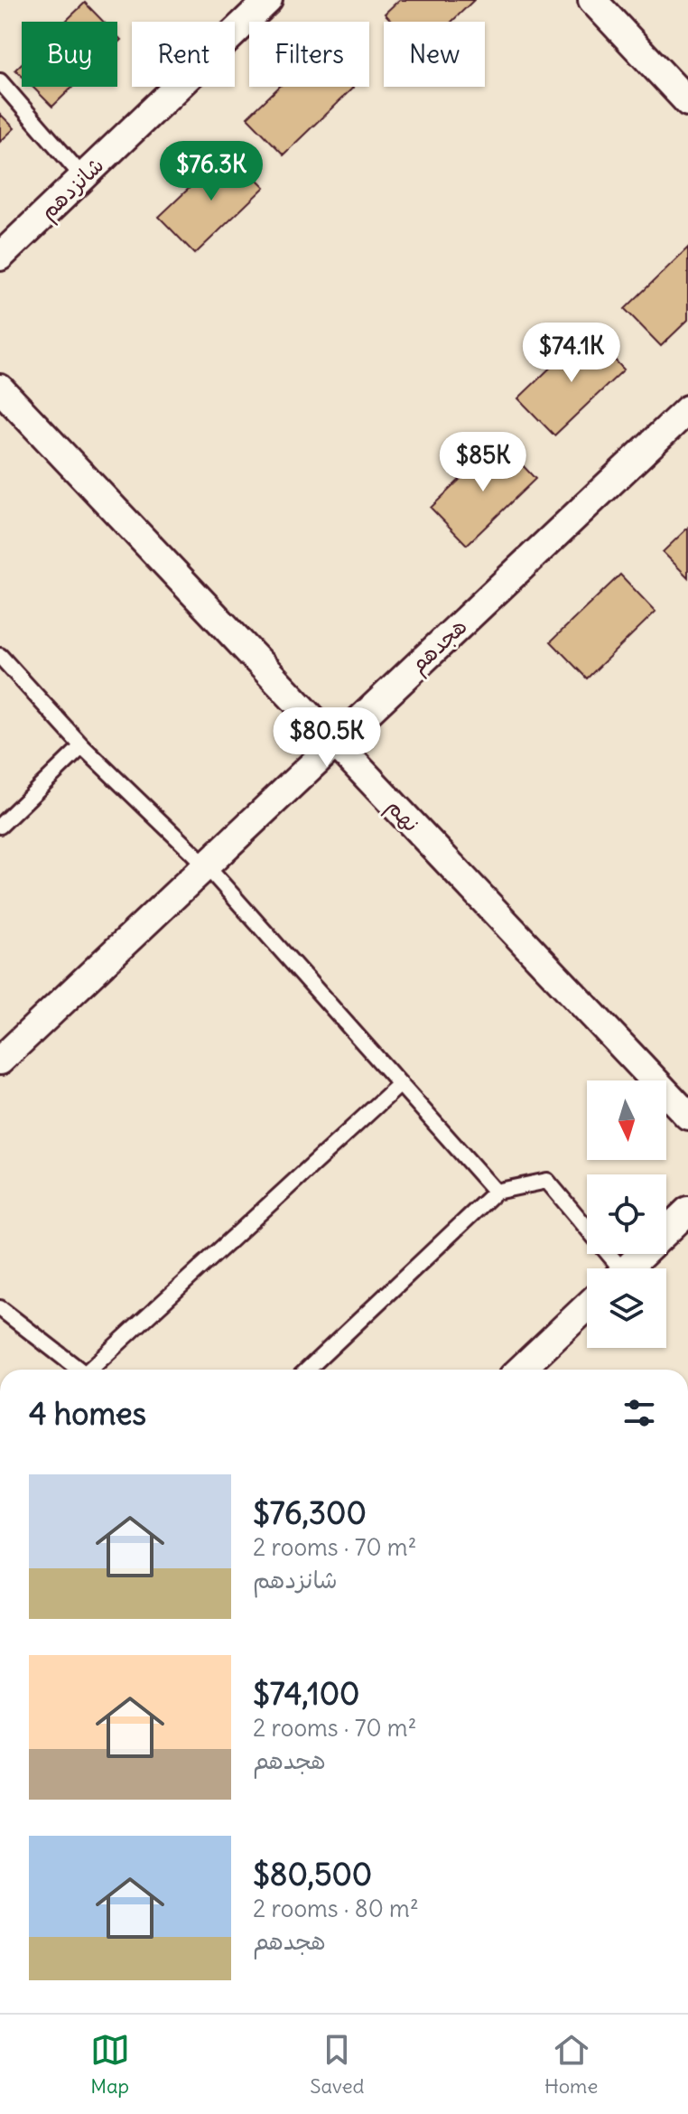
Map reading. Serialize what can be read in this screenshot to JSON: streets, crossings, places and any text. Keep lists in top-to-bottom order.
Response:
{
  "streets": {
    "street": ["شانزدهم", "هجدهم", "نهم"]
  },
  "crossings": [
    ["هجدهم", "نهم"]
  ],
  "north": "bottom",
  "page": {
    "chip": [
      "Buy",
      "Rent",
      "Filters",
      "New"
    ],
    "price": [
      "$76.3K",
      "$74.1K",
      "$85K",
      "$80.5K"
    ],
    "heading": "4 homes",
    "list": [
      {
        "name": "$76,300",
        "note": "2 rooms · 70 m² · شانزدهم"
      },
      {
        "name": "$74,100",
        "note": "2 rooms · 70 m² · هجدهم"
      },
      {
        "name": "$80,500",
        "note": "2 rooms · 80 m² · هجدهم"
      }
    ],
    "tabs": ["Map", "Saved", "Home"]
  }
}
